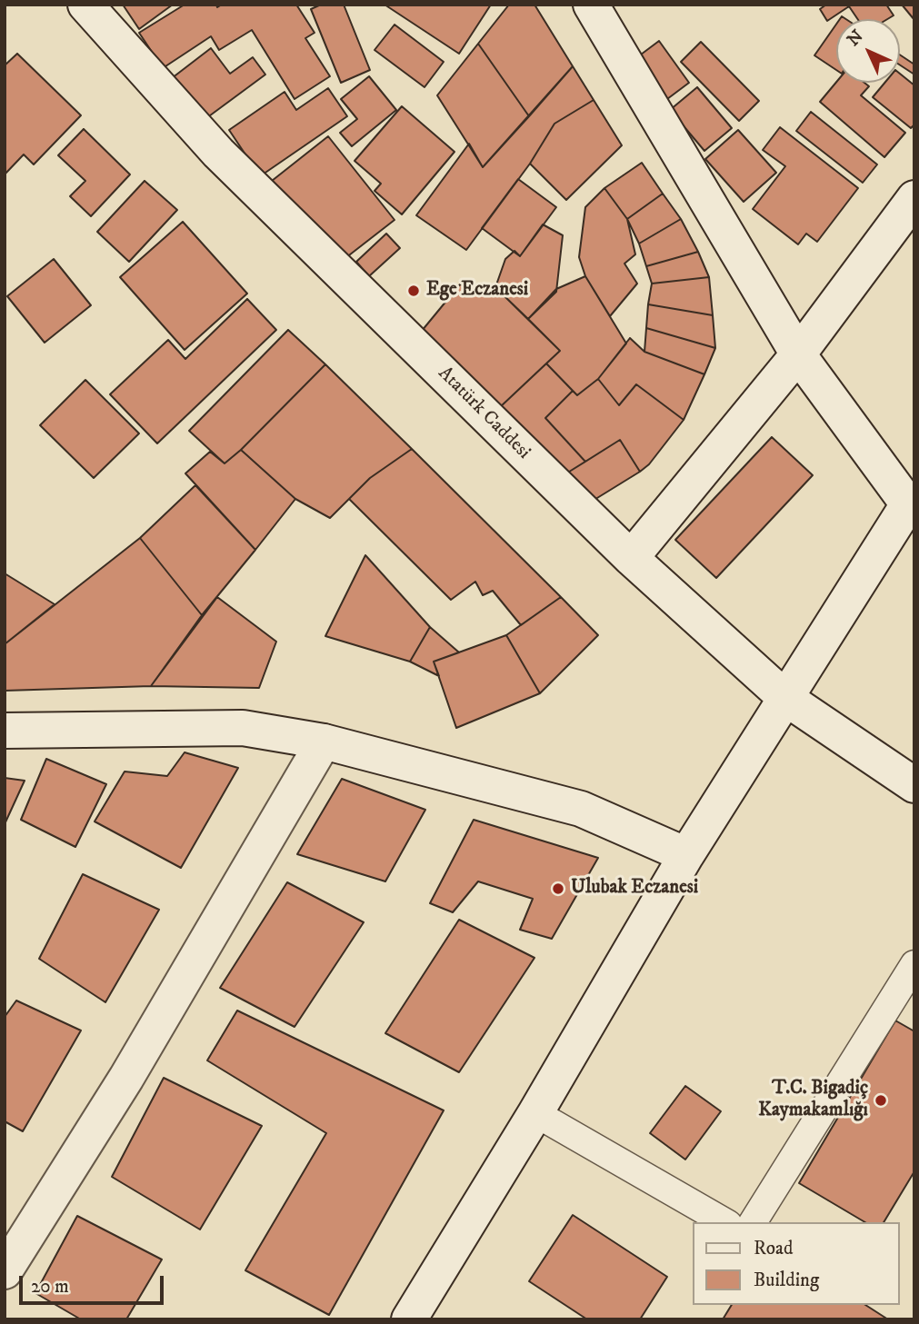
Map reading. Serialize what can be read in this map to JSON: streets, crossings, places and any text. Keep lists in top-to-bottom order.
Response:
{
  "streets": {
    "street": ["Atatürk Caddesi"]
  },
  "places": ["Ege Eczanesi", "Ulubak Eczanesi", "T.C. Bigadiç Kaymakamlığı"],
  "legend": ["Road", "Building"],
  "scale_bar": "20 m",
  "north": "top left"
}
